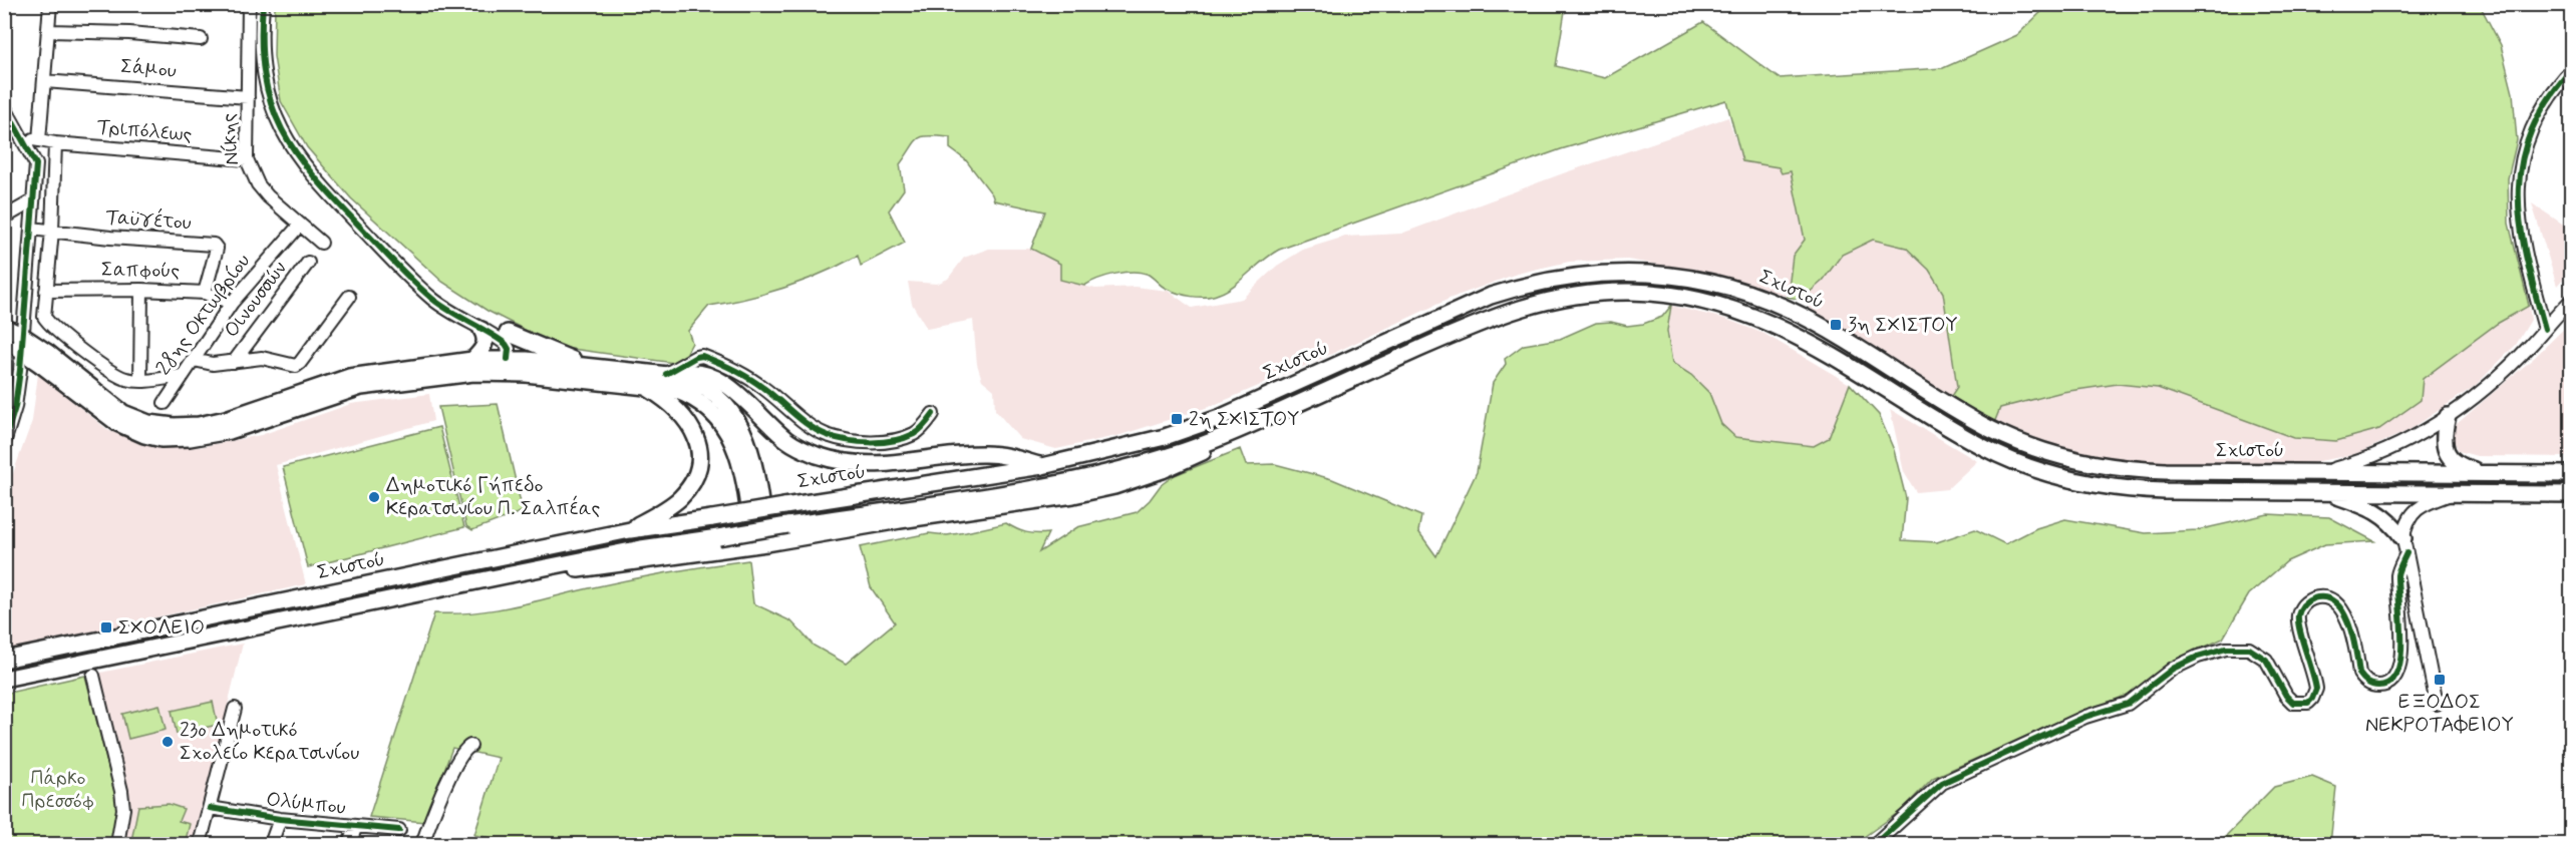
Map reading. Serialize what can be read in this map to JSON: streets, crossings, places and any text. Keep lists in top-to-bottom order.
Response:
{
  "streets": {
    "main road": ["Σχιστού"],
    "street": [
      "Σάμου",
      "Τριπόλεως",
      "Νίκης",
      "Ταϋγέτου",
      "Σαπφούς",
      "Οινουσσών",
      "28ης Οκτωβρίου",
      "Ολύμπου"
    ]
  },
  "crossings": [
    ["Σάμου", "Νίκης"],
    ["Τριπόλεως", "Νίκης"],
    ["Νίκης", "28ης Οκτωβρίου"],
    ["Ταϋγέτου", "Σαπφούς"],
    ["Σαπφούς", "28ης Οκτωβρίου"]
  ],
  "parks": ["Πάρκο Πρεσσόφ"],
  "places": {
    "transit": [
      "3η ΣΧΙΣΤΟΥ",
      "2η ΣΧΙΣΤΟΥ",
      "ΣΧΟΛΕΙΟ",
      "ΕΞΟΔΟΣ ΝΕΚΡΟΤΑΦΕΙΟΥ"
    ],
    "other": ["Δημοτικό Γήπεδο Κερατσινίου Π. Σαλπέας", "23o Δημοτικό Σχολείο Κερατσινίου"]
  }
}
